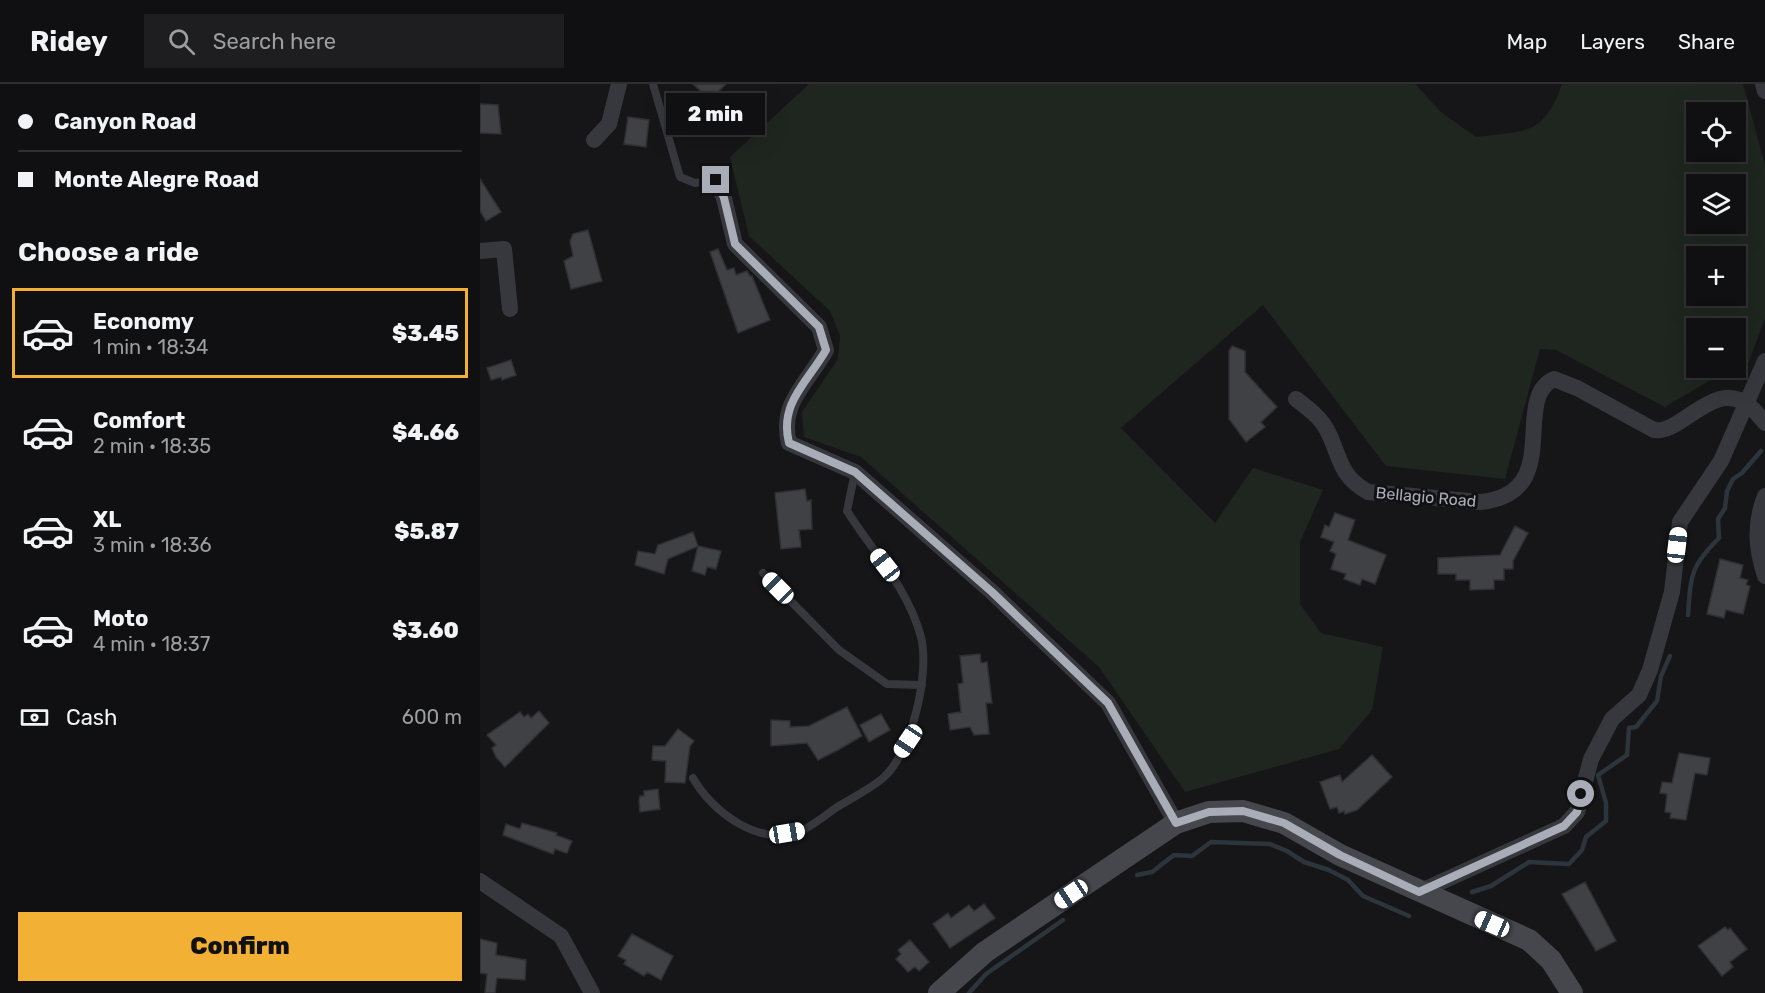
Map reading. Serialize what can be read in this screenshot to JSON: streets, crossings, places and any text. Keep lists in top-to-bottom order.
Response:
{
  "streets": {
    "street": ["Bellagio Road"]
  },
  "page": {
    "header": "Ridey",
    "search": "Search here",
    "nav": ["Map", "Layers", "Share"],
    "banner": ["Canyon Road", "Monte Alegre Road"],
    "bubble": "2 min",
    "map_buttons": ["+", "−"],
    "heading": "Choose a ride",
    "list": [
      {
        "name": "Economy",
        "note": "1 min · 18:34",
        "value": "$3.45"
      },
      {
        "name": "Comfort",
        "note": "2 min · 18:35",
        "value": "$4.66"
      },
      {
        "name": "XL",
        "note": "3 min · 18:36",
        "value": "$5.87"
      },
      {
        "name": "Moto",
        "note": "4 min · 18:37",
        "value": "$3.60"
      }
    ],
    "pay": ["Cash", "600 m"],
    "buttons": "Confirm"
  }
}
